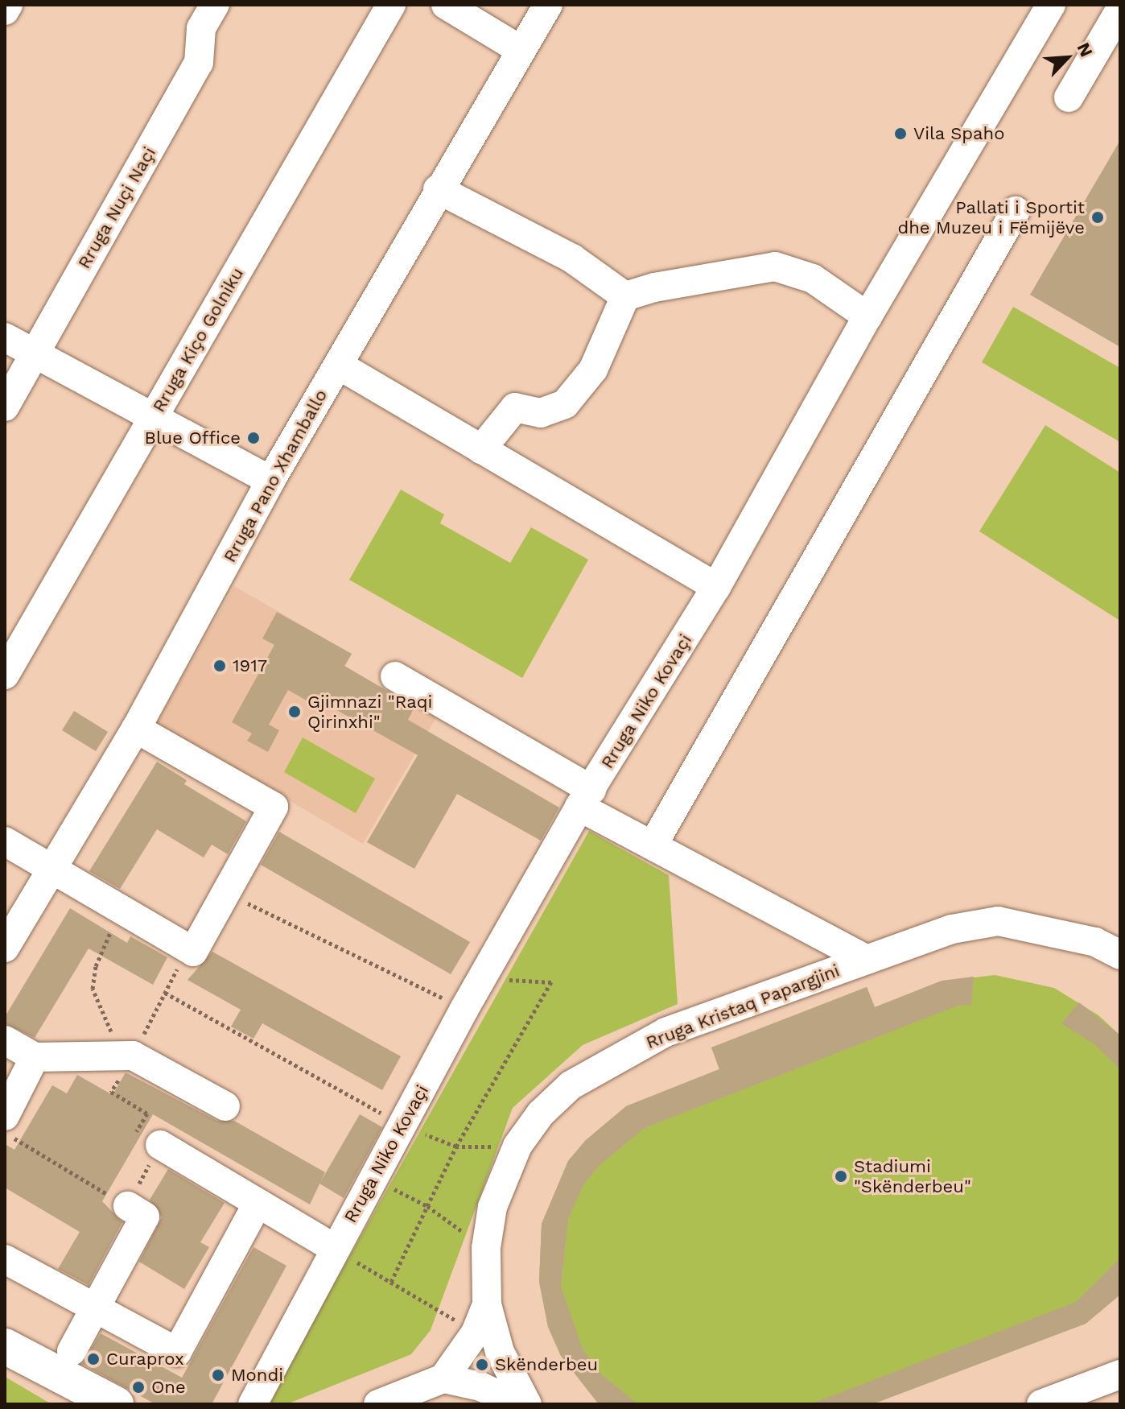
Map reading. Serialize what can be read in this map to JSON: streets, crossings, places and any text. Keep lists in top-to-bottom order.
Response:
{
  "streets": {
    "street": [
      "Rruga Nuçi Naçi",
      "Rruga Kiço Golniku",
      "Rruga Pano Xhamballo",
      "Rruga Niko Kovaçi",
      "Rruga Kristaq Papargjini"
    ]
  },
  "places": [
    "Vila Spaho",
    "Pallati i Sportit dhe Muzeu i Fëmijëve",
    "Blue Office",
    "1917",
    "Gjimnazi \"Raqi Qirinxhi\"",
    "Stadiumi \"Skënderbeu\"",
    "Curaprox",
    "Skënderbeu",
    "Mondi",
    "One"
  ],
  "north": "top right"
}
